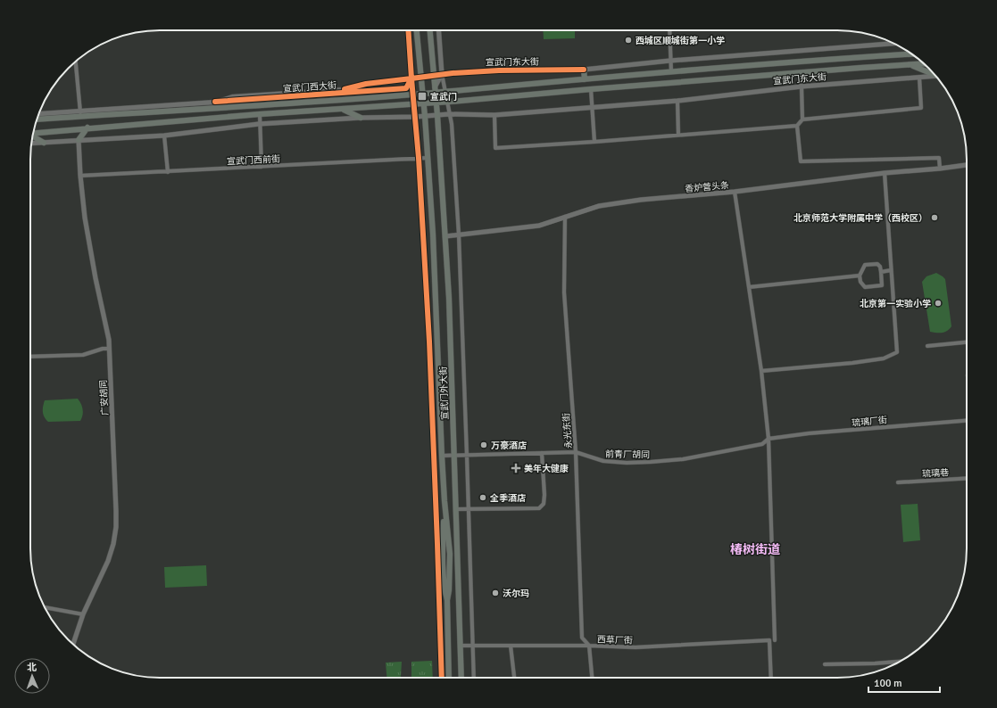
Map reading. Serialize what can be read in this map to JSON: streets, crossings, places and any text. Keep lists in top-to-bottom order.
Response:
{
  "streets": {
    "main road": ["宣武门东大街", "宣武门西大街", "宣武门外大街"],
    "street": [
      "宣武门西前街",
      "香炉营头条",
      "广安胡同",
      "琉璃厂街",
      "永光东街",
      "前青厂胡同",
      "琉璃巷",
      "西草厂街"
    ]
  },
  "crossings": [
    ["宣武门东大街", "宣武门西大街"],
    ["宣武门东大街", "宣武门外大街"],
    ["宣武门西大街", "宣武门外大街"],
    ["宣武门西前街", "宣武门外大街"],
    ["宣武门西前街", "广安胡同"],
    ["香炉营头条", "宣武门外大街"],
    ["香炉营头条", "永光东街"],
    ["宣武门外大街", "前青厂胡同"],
    ["宣武门外大街", "西草厂街"],
    ["琉璃厂街", "前青厂胡同"],
    ["永光东街", "前青厂胡同"],
    ["永光东街", "西草厂街"]
  ],
  "districts": ["椿树街道"],
  "places": {
    "other": [
      "西城区顺城街第一小学",
      "北京师范大学附属中学（西校区）",
      "北京第一实验小学",
      "万豪酒店",
      "全季酒店",
      "沃尔玛"
    ],
    "transit": ["宣武门"],
    "health": ["美年大健康"]
  },
  "scale_bar": "100 m",
  "north": "top"
}
